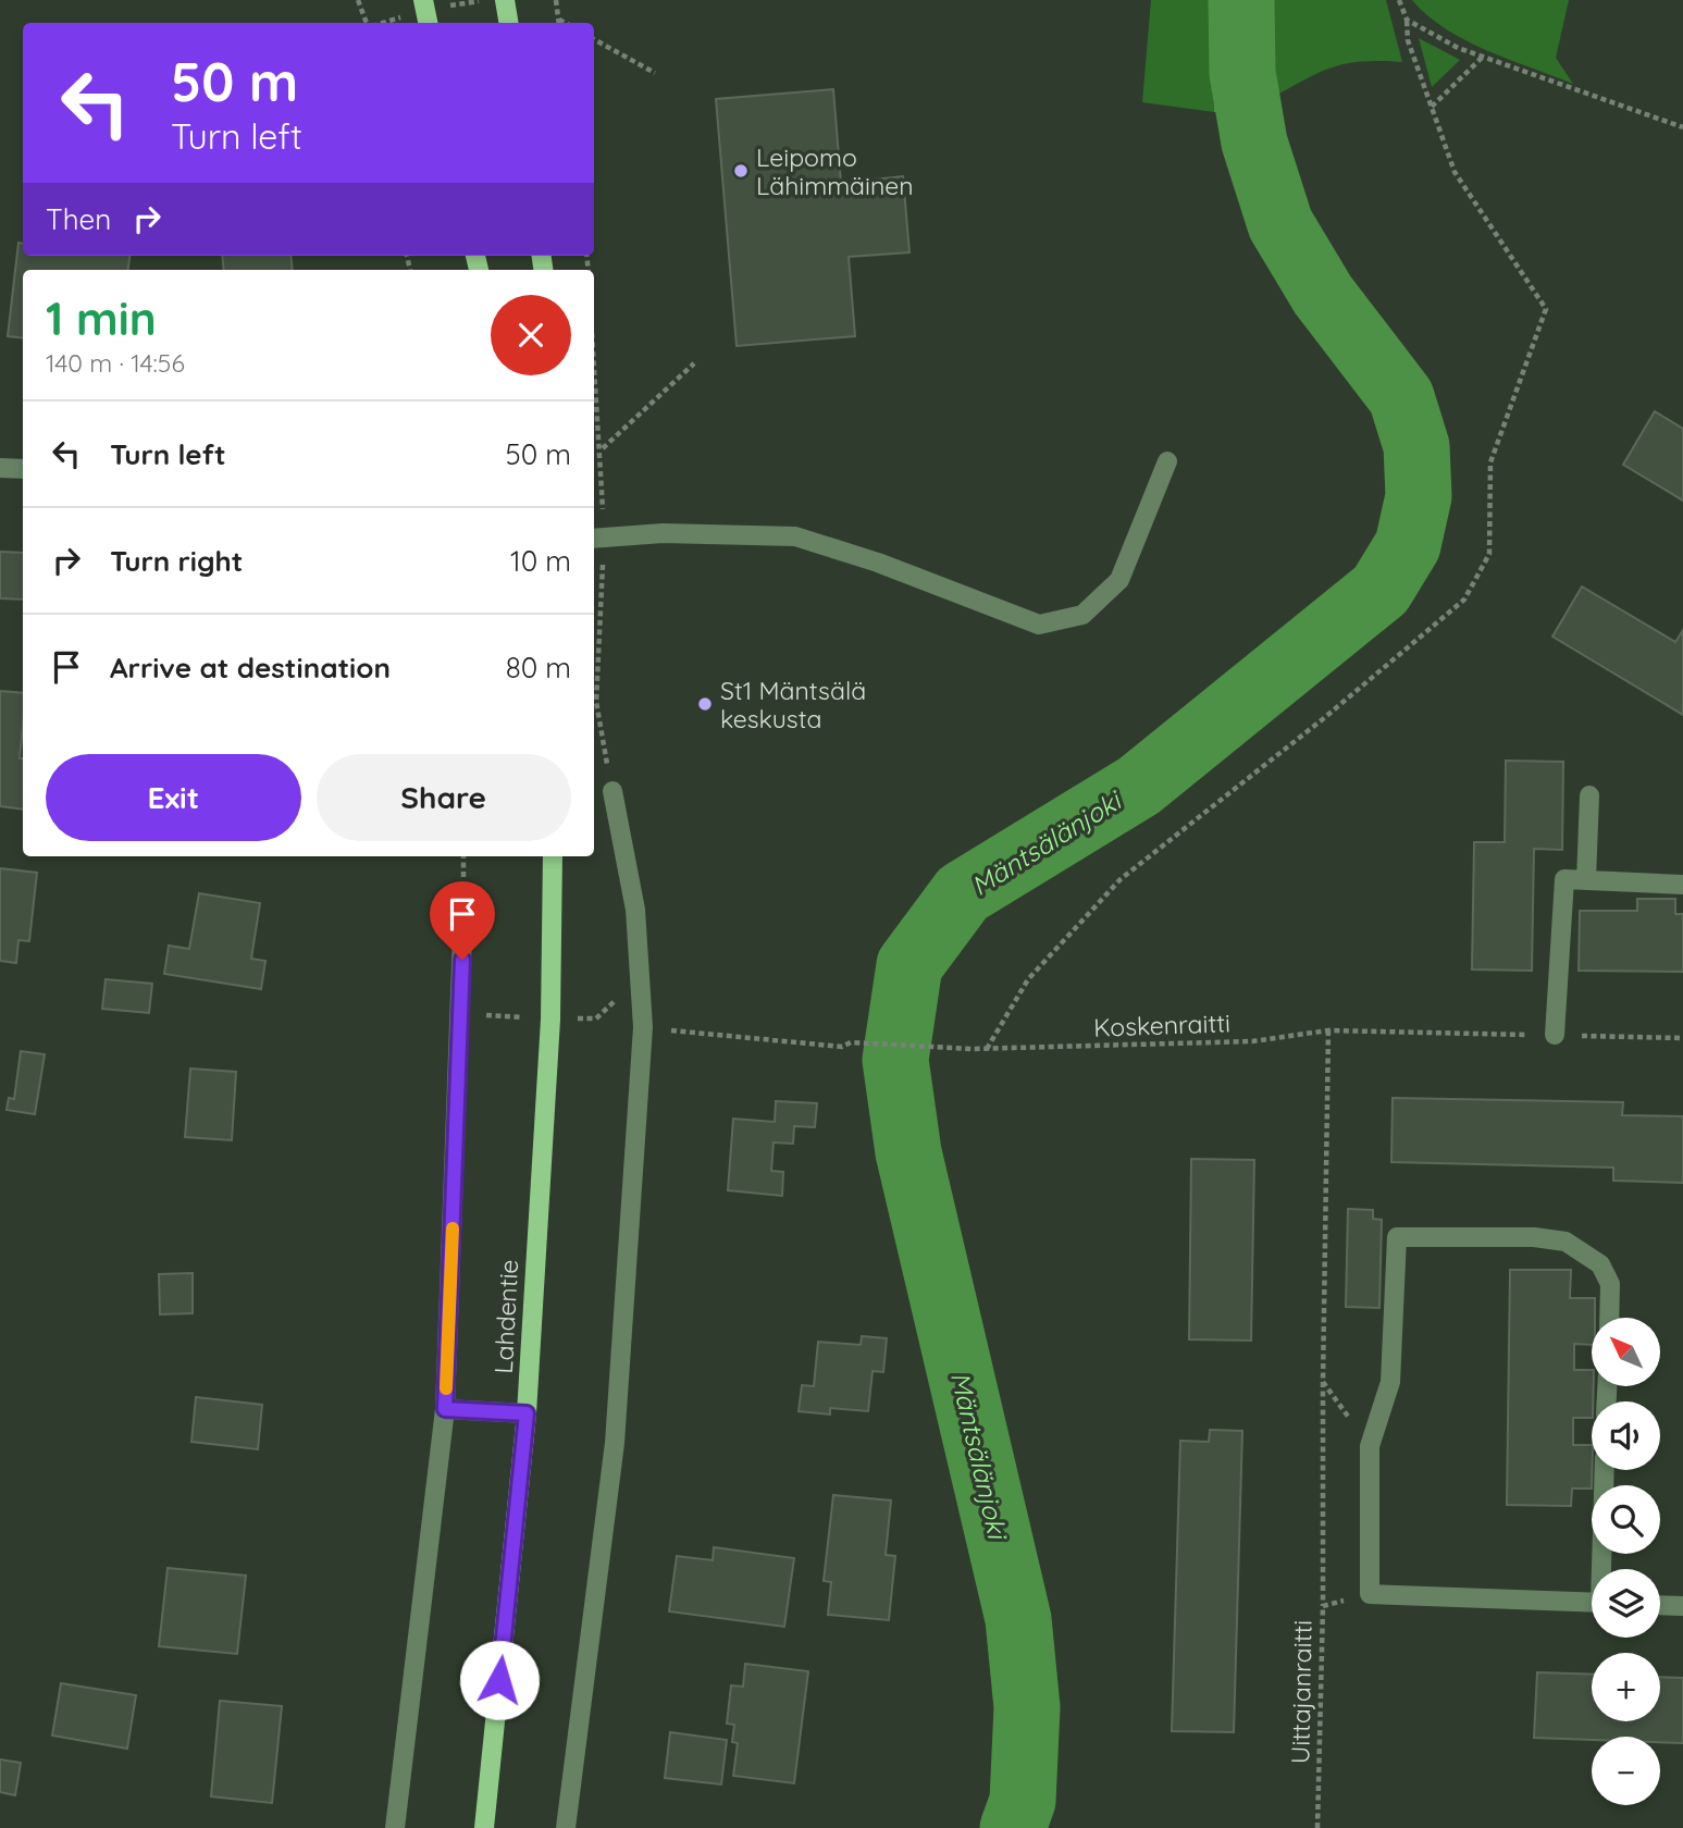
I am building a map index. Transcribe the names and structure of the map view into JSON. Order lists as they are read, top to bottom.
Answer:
{
  "streets": {
    "main road": ["Lahdentie"],
    "path": ["Koskenraitti", "Uittajanraitti"]
  },
  "water": ["Mäntsälänjoki"],
  "places": ["Leipomo Lähimmäinen", "St1 Mäntsälä keskusta"],
  "north": "top left",
  "page": {
    "turn": ["50 m", "Turn left"],
    "then": "Then",
    "heading": ["1 min", "140 m · 14:56"],
    "list": [
      {
        "name": "Turn left",
        "value": "50 m"
      },
      {
        "name": "Turn right",
        "value": "10 m"
      },
      {
        "name": "Arrive at destination",
        "value": "80 m"
      }
    ],
    "buttons": ["Exit", "Share"],
    "map_buttons": ["+", "−"]
  }
}
